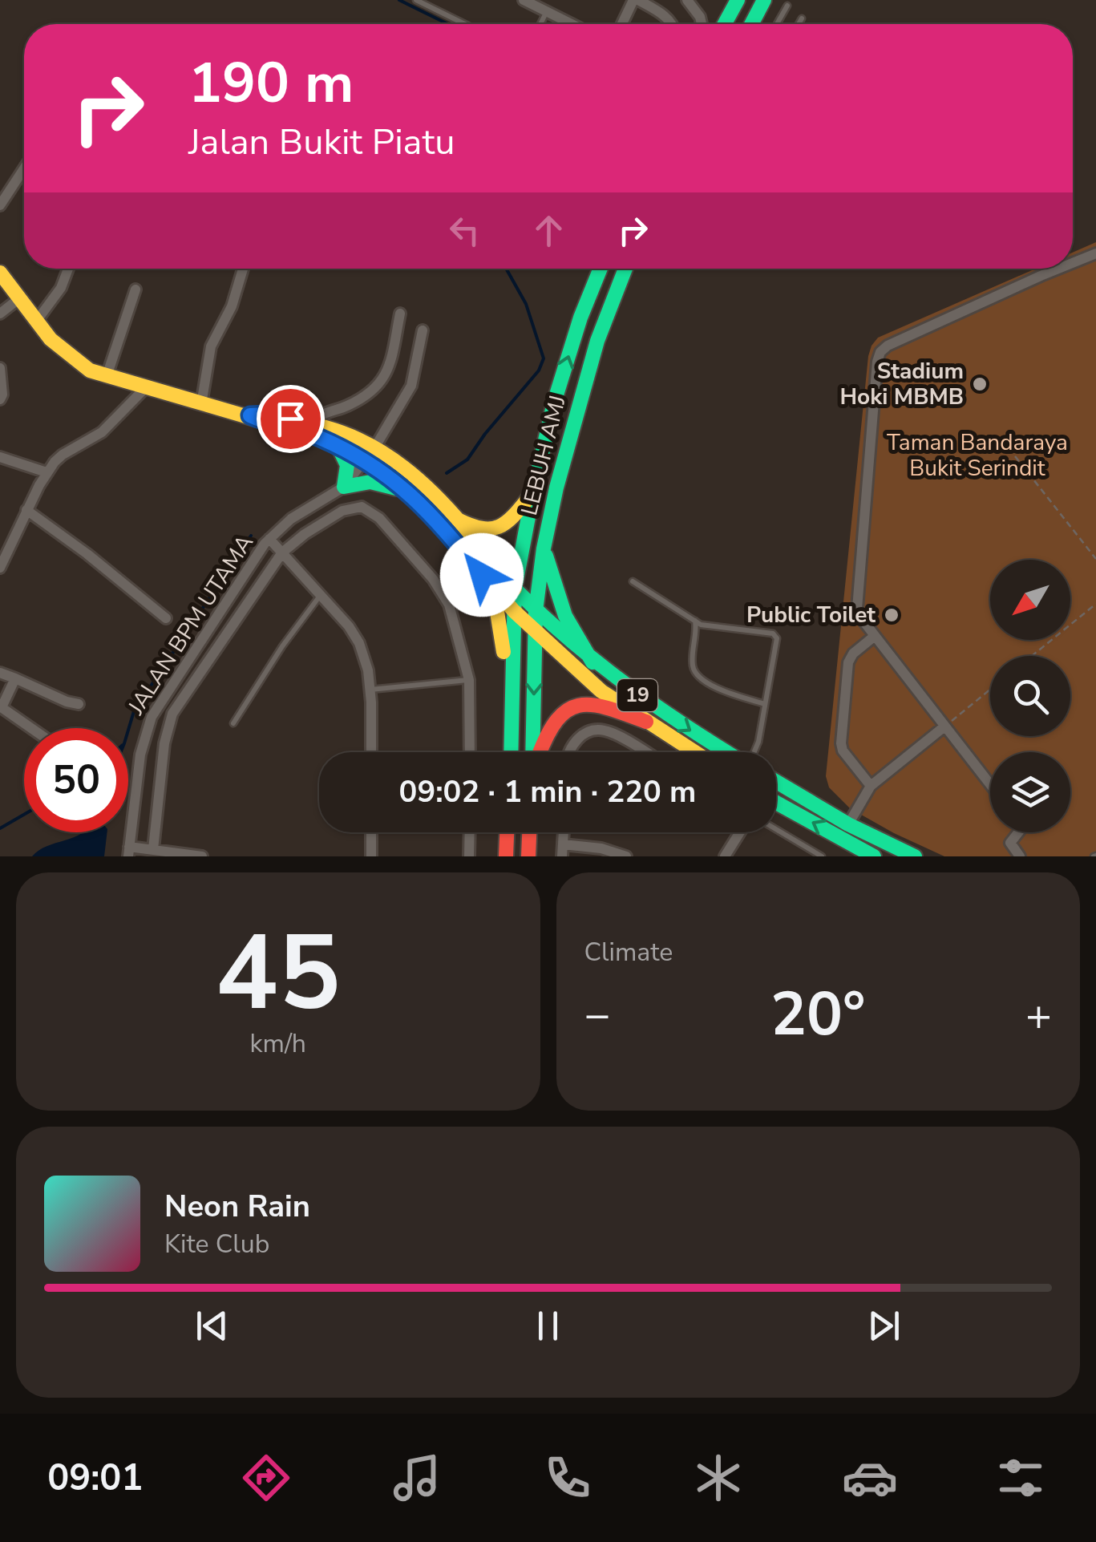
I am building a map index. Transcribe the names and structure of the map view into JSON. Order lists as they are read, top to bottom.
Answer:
{
  "streets": {
    "main road": ["LEBUH AMJ", "19"],
    "street": ["JALAN BPM UTAMA"]
  },
  "crossings": [
    ["LEBUH AMJ", "19"]
  ],
  "parks": ["Taman Bandaraya Bukit Serindit"],
  "places": ["Stadium Hoki MBMB", "Public Toilet"],
  "north": "bottom left",
  "page": {
    "turn": ["190 m", "Jalan Bukit Piatu"],
    "limit": "50",
    "trip": "09:02 · 1 min · 220 m",
    "tile": [
      ["45", "km/h"],
      "Climate"
    ],
    "heat": ["−", "20°", "+"],
    "song": ["Neon Rain", "Kite Club"],
    "tabs": "09:01"
  }
}
